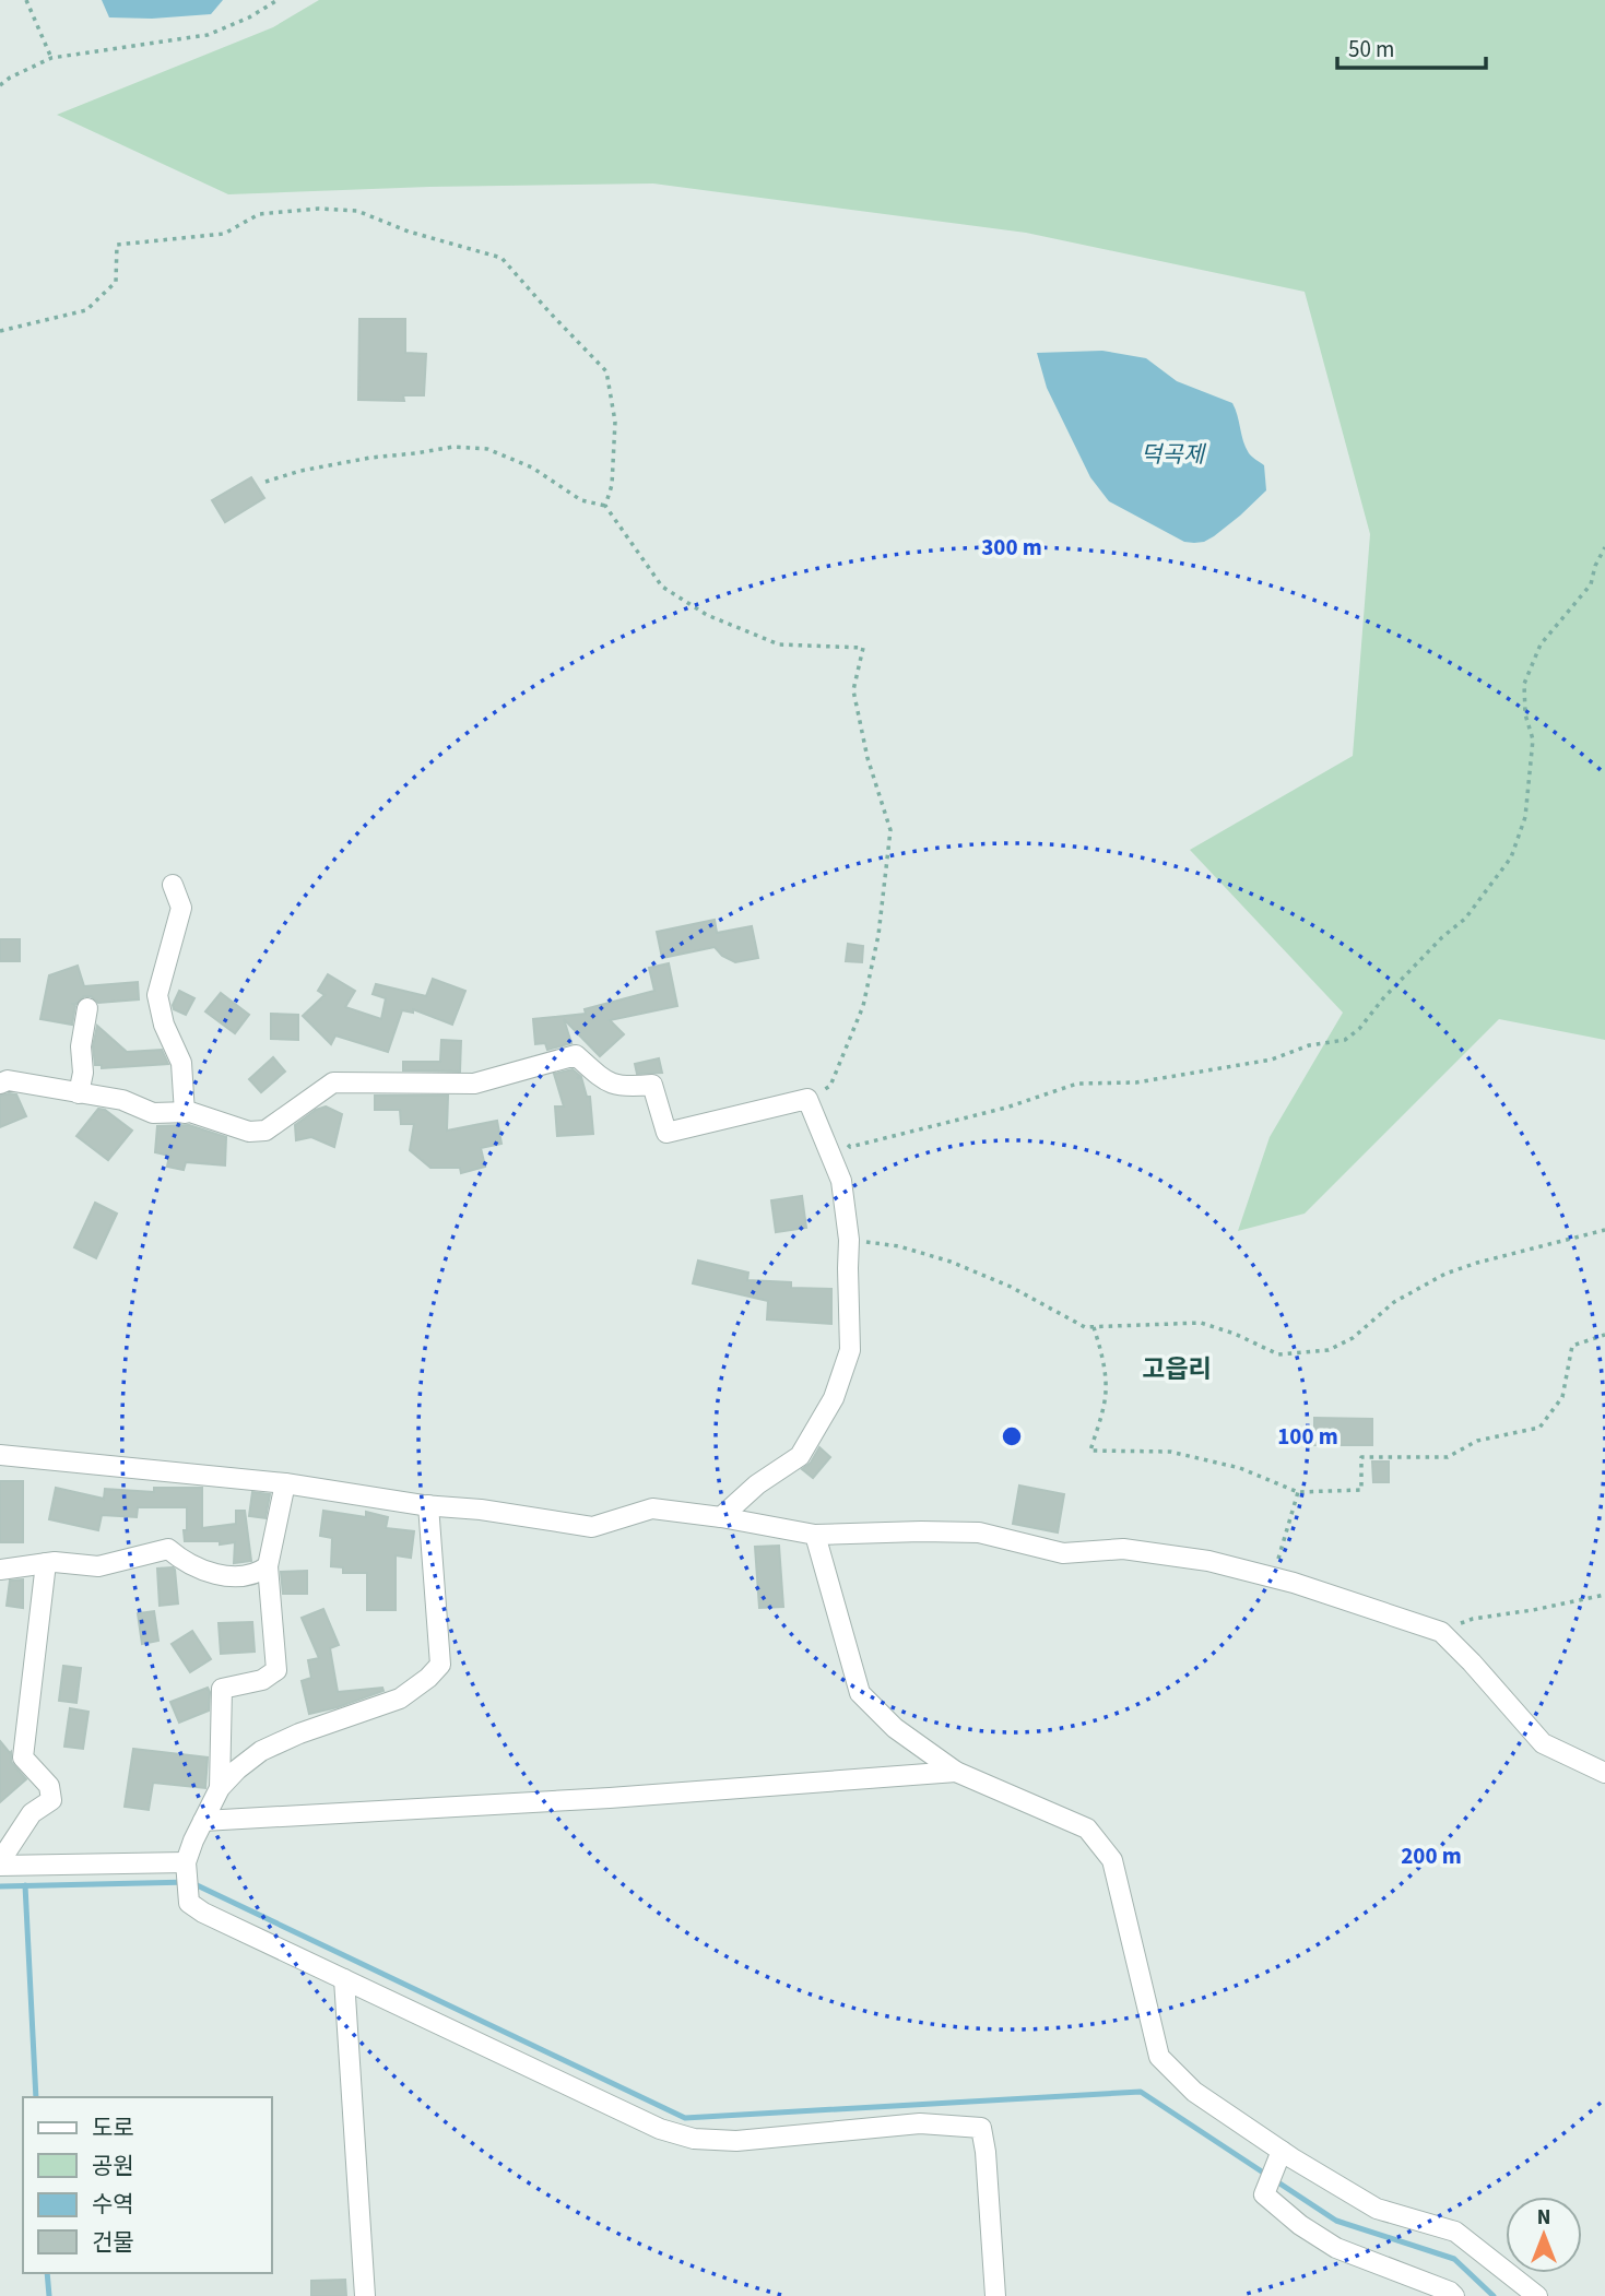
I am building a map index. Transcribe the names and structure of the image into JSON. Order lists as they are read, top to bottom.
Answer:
{
  "districts": ["고읍리"],
  "water": ["덕곡제"],
  "legend": [
    "도로",
    "공원",
    "수역",
    "건물"
  ],
  "scale_bar": "50 m",
  "north": "top",
  "rings": ["300 m", "100 m", "200 m"]
}
